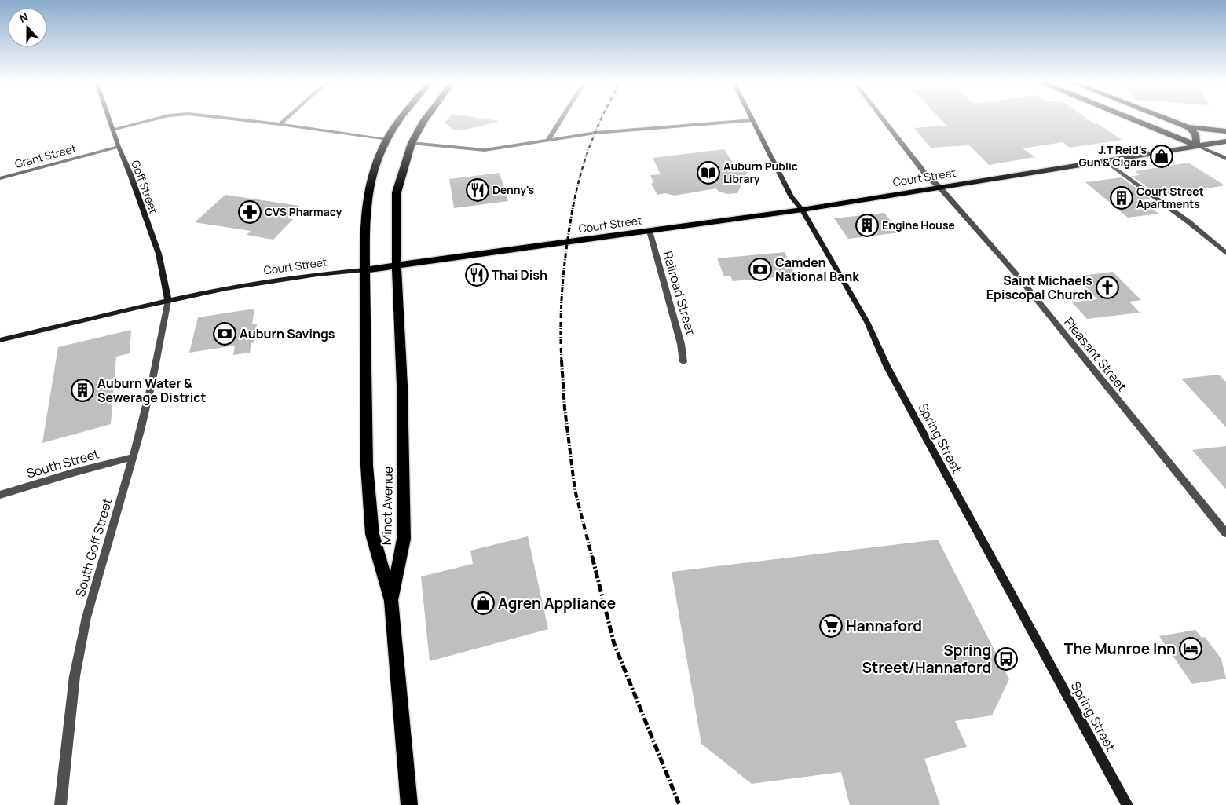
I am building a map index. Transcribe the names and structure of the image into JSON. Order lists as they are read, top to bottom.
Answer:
{
  "streets": {
    "highway": ["Court Street", "Minot Avenue"],
    "street": [
      "Grant Street",
      "Goff Street",
      "Railroad Street",
      "Pleasant Street",
      "Spring Street",
      "South Street",
      "South Goff Street"
    ]
  },
  "crossings": [
    ["Grant Street", "Goff Street"],
    ["Court Street", "Goff Street"],
    ["Court Street", "Railroad Street"],
    ["Court Street", "Pleasant Street"],
    ["Court Street", "Spring Street"],
    ["Court Street", "Minot Avenue"],
    ["Court Street", "South Goff Street"],
    ["Goff Street", "South Goff Street"],
    ["South Street", "South Goff Street"]
  ],
  "places": {
    "shop": ["J.T Reid's Gun & Cigars", "Agren Appliance"],
    "library": ["Auburn Public Library"],
    "restaurant": ["Denny's", "Thai Dish"],
    "building": ["Court Street Apartments", "Engine House", "Auburn Water & Sewerage District"],
    "pharmacy": ["CVS Pharmacy"],
    "bank": ["Camden National Bank", "Auburn Savings"],
    "church": ["Saint Michaels Episcopal Church"],
    "supermarket": ["Hannaford"],
    "hotel": ["The Munroe Inn"],
    "bus stop": ["Spring Street/Hannaford"]
  },
  "north": "top"
}
